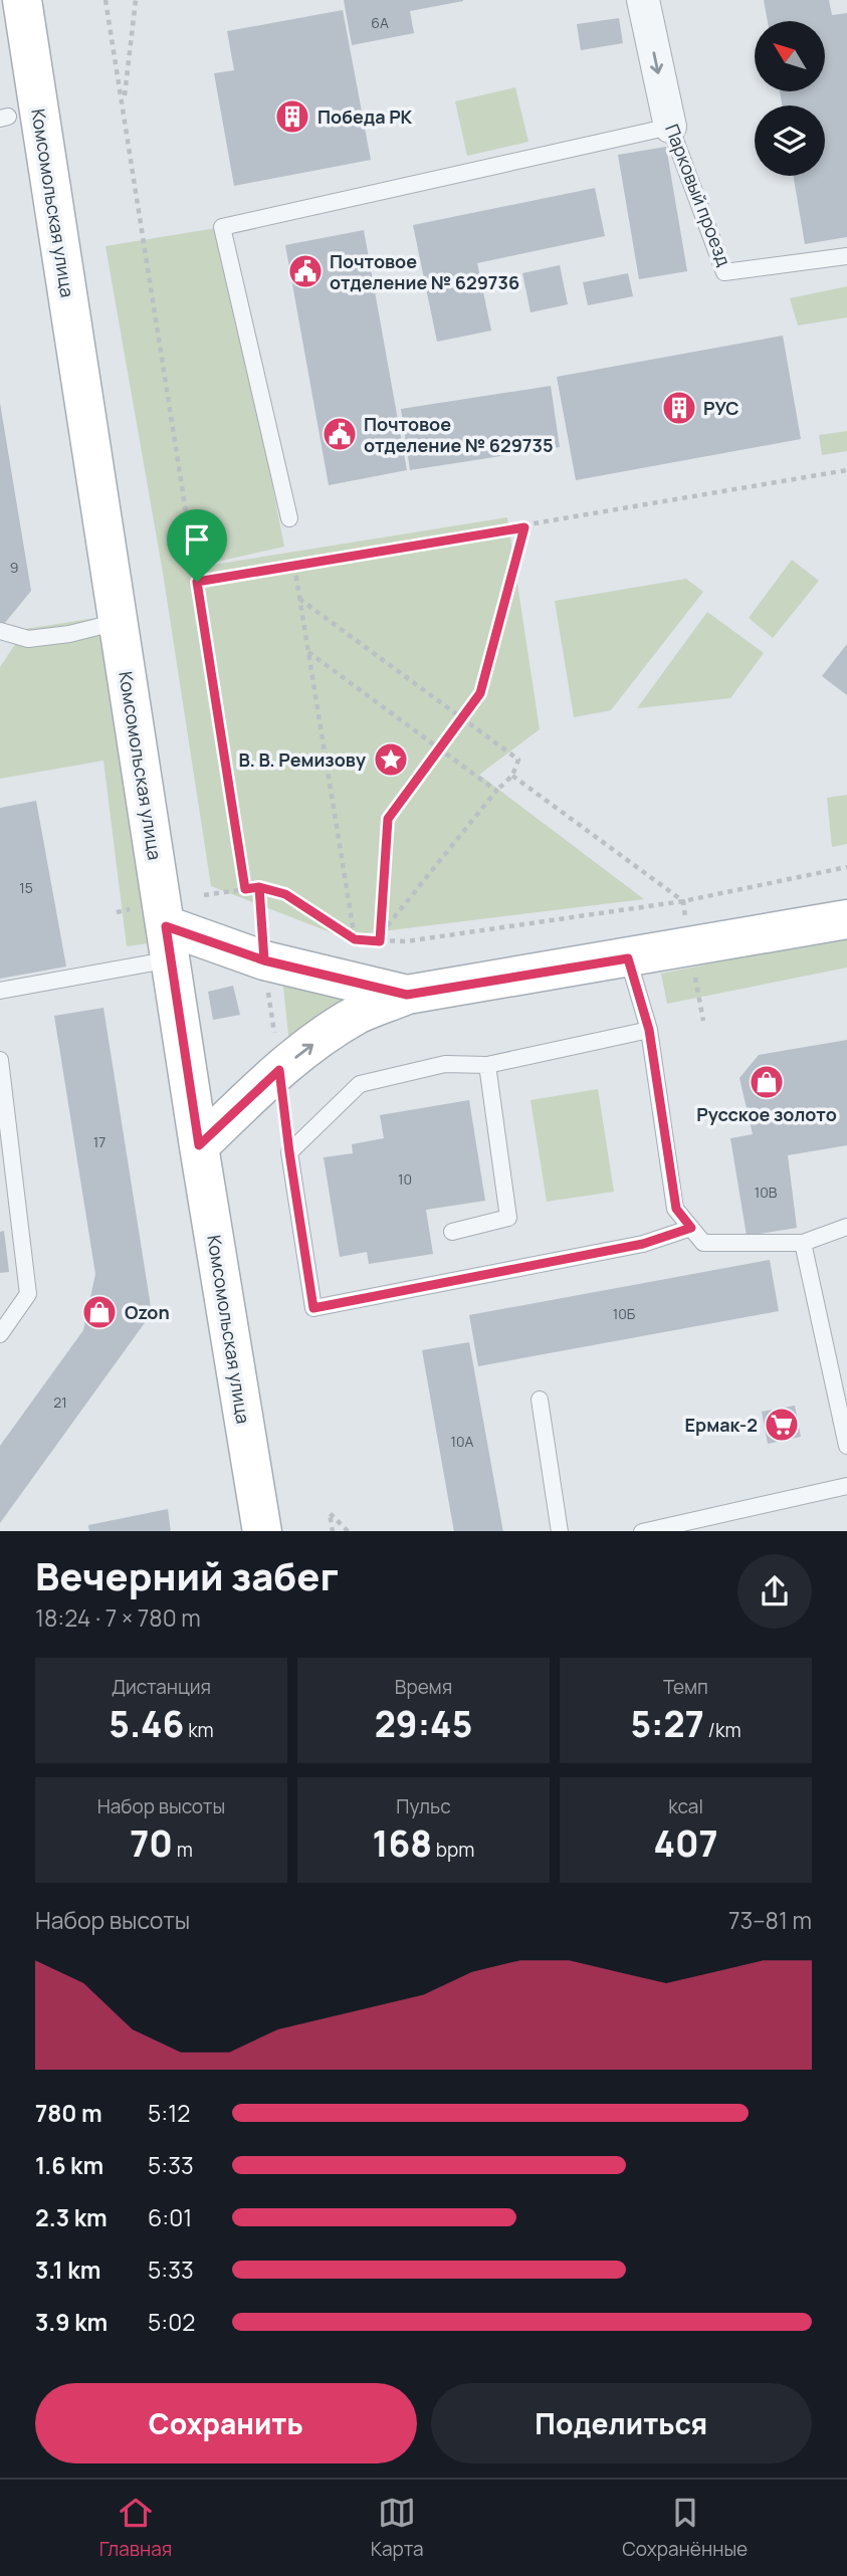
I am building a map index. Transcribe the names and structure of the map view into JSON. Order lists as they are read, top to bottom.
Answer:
{
  "streets": {
    "street": ["Парковый проезд", "Комсомольская улица"]
  },
  "places": {
    "building": ["Победа РК", "РУС"],
    "public building": ["Почтовое отделение № 629736", "Почтовое отделение № 629735"],
    "place": ["В. В. Ремизову"],
    "shop": ["Русское золото", "Ozon"],
    "supermarket": ["Ермак-2"]
  },
  "house_numbers": [
    "6А",
    "9",
    "15",
    "17",
    "10",
    "10В",
    "10Б",
    "21",
    "10А"
  ],
  "north": "top left",
  "page": {
    "heading": ["Вечерний забег", "18:24 · 7 × 780 m"],
    "stats": [
      ["Дистанция", "5.46 km"],
      ["Время", "29:45"],
      ["Темп", "5:27 /km"],
      ["Набор высоты", "70 m"],
      ["Пульс", "168 bpm"],
      ["kcal", "407"]
    ],
    "chart": ["Набор высоты", "73–81 m"],
    "list": [
      {
        "name": "780 m",
        "note": "5:12"
      },
      {
        "name": "1.6 km",
        "note": "5:33"
      },
      {
        "name": "2.3 km",
        "note": "6:01"
      },
      {
        "name": "3.1 km",
        "note": "5:33"
      },
      {
        "name": "3.9 km",
        "note": "5:02"
      }
    ],
    "buttons": ["Сохранить", "Поделиться"],
    "tabs": ["Главная", "Карта", "Сохранённые"]
  }
}
